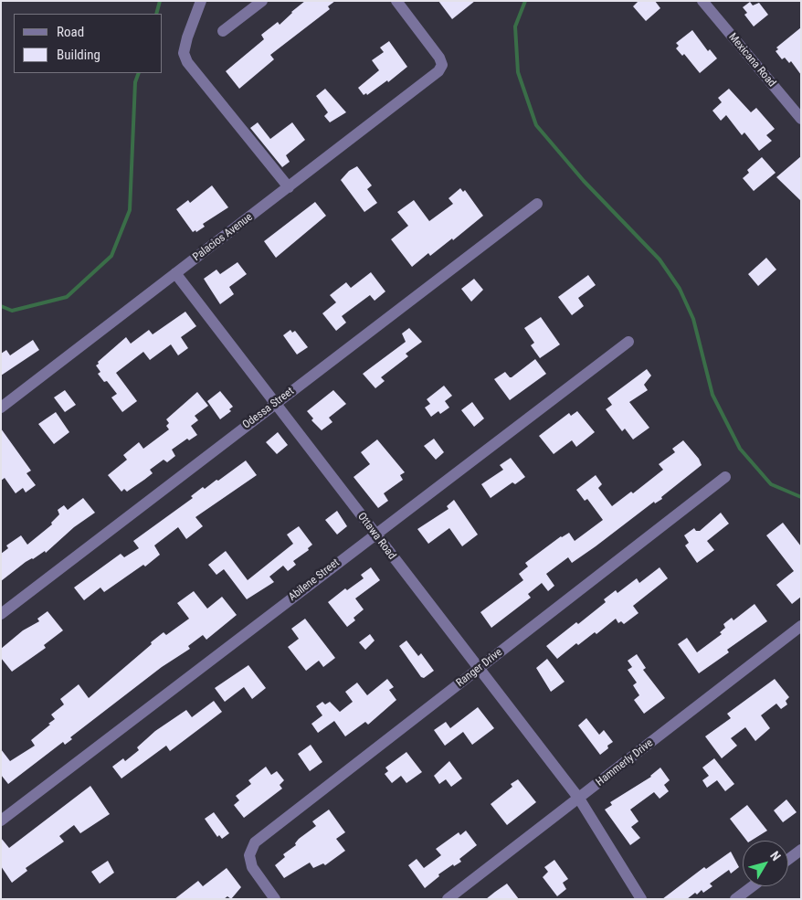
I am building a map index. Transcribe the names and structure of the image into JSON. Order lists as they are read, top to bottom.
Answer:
{
  "streets": {
    "street": [
      "Mexicana Road",
      "Palacios Avenue",
      "Odessa Street",
      "Ottawa Road",
      "Abilene Street",
      "Ranger Drive",
      "Hammerly Drive"
    ]
  },
  "crossings": [
    ["Palacios Avenue", "Ottawa Road"],
    ["Odessa Street", "Ottawa Road"],
    ["Ottawa Road", "Abilene Street"],
    ["Ottawa Road", "Ranger Drive"],
    ["Ottawa Road", "Hammerly Drive"]
  ],
  "legend": ["Road", "Building"],
  "north": "top right"
}
